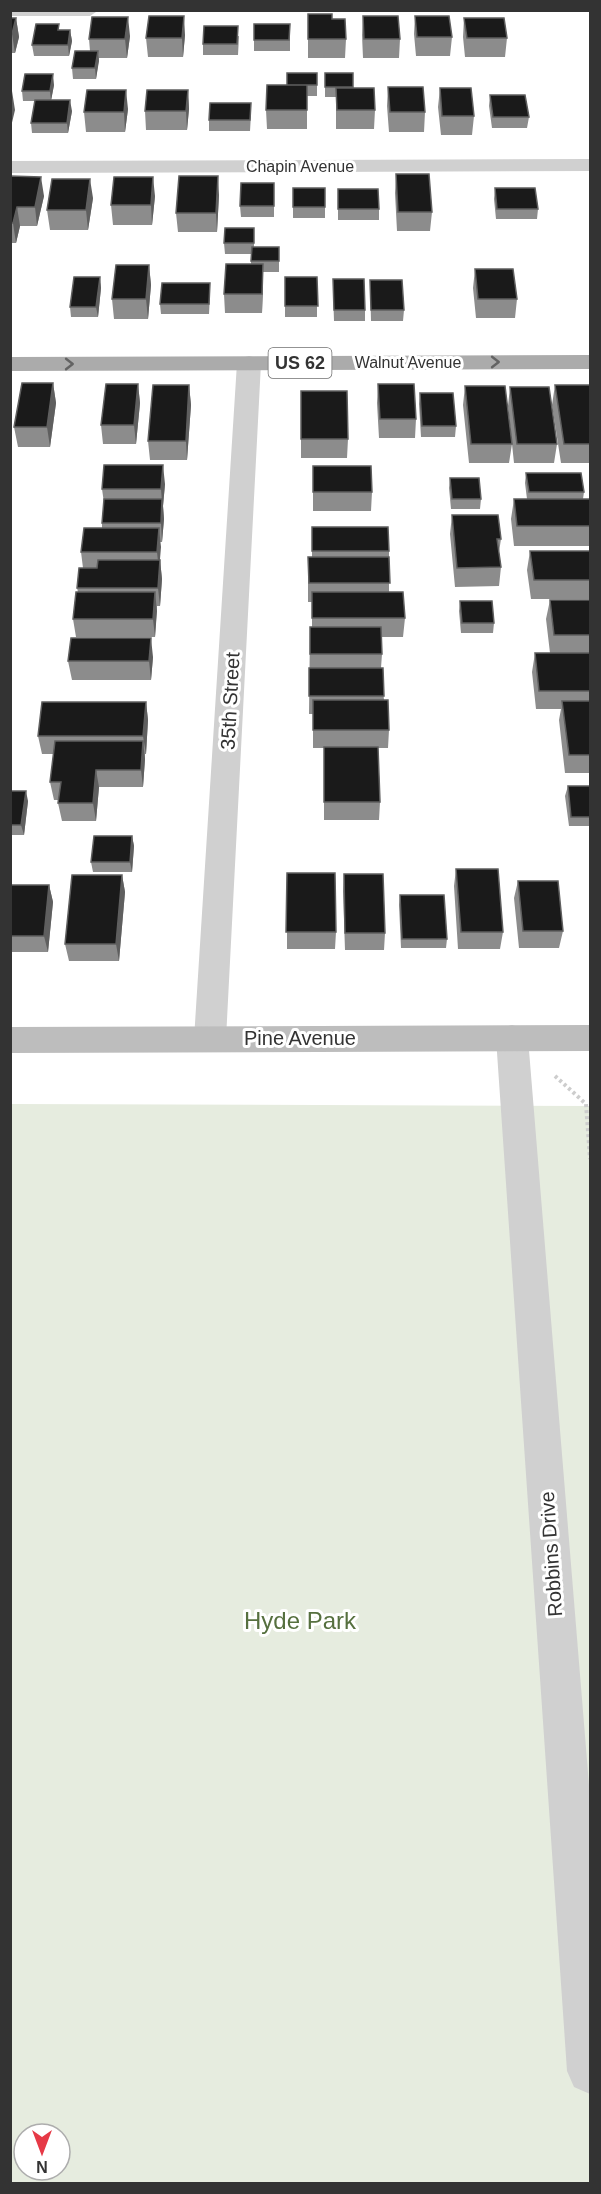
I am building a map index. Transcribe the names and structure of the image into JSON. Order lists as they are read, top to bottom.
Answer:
{
  "streets": {
    "main road": ["Walnut Avenue", "US 62", "Pine Avenue"],
    "street": ["Chapin Avenue", "35th Street", "Robbins Drive"]
  },
  "crossings": [
    ["Walnut Avenue", "35th Street"],
    ["35th Street", "Pine Avenue"],
    ["Pine Avenue", "Robbins Drive"]
  ],
  "one_way": ["Walnut Avenue"],
  "parks": ["Hyde Park"],
  "north": "bottom"
}
